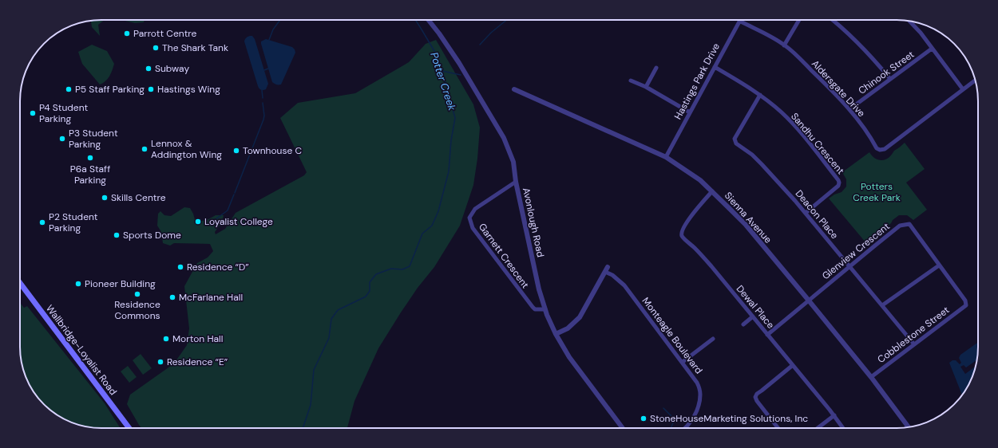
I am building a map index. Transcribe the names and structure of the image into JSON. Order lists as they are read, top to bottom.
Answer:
{
  "streets": {
    "main road": ["Wallbridge-Loyalist Road"],
    "street": [
      "Chinook Street",
      "Hastings Park Drive",
      "Aldersgate Drive",
      "Sandhu Crescent",
      "Deacon Place",
      "Sienna Avenue",
      "Avonlough Road",
      "Glenview Crescent",
      "Garnett Crescent",
      "Dewal Place",
      "Cobblestone Street",
      "Monteagle Boulevard"
    ]
  },
  "crossings": [
    ["Chinook Street", "Aldersgate Drive"],
    ["Hastings Park Drive", "Aldersgate Drive"],
    ["Hastings Park Drive", "Sandhu Crescent"],
    ["Hastings Park Drive", "Sienna Avenue"],
    ["Sandhu Crescent", "Deacon Place"],
    ["Deacon Place", "Glenview Crescent"],
    ["Deacon Place", "Cobblestone Street"],
    ["Sienna Avenue", "Glenview Crescent"],
    ["Sienna Avenue", "Dewal Place"],
    ["Sienna Avenue", "Cobblestone Street"],
    ["Avonlough Road", "Garnett Crescent"],
    ["Glenview Crescent", "Dewal Place"],
    ["Glenview Crescent", "Cobblestone Street"]
  ],
  "water": ["Potter Creek"],
  "parks": ["Potters Creek Park"],
  "places": [
    "Parrott Centre",
    "The Shark Tank",
    "Subway",
    "P5 Staff Parking",
    "Hastings Wing",
    "P4 Student Parking",
    "P3 Student Parking",
    "Lennox & Addington Wing",
    "Townhouse C",
    "P6a Staff Parking",
    "Skills Centre",
    "Loyalist College",
    "P2 Student Parking",
    "Sports Dome",
    "Residence “D”",
    "Pioneer Building",
    "Residence Commons",
    "McFarlane Hall",
    "Morton Hall",
    "Residence “E”",
    "StoneHouseMarketing Solutions, Inc"
  ]
}
